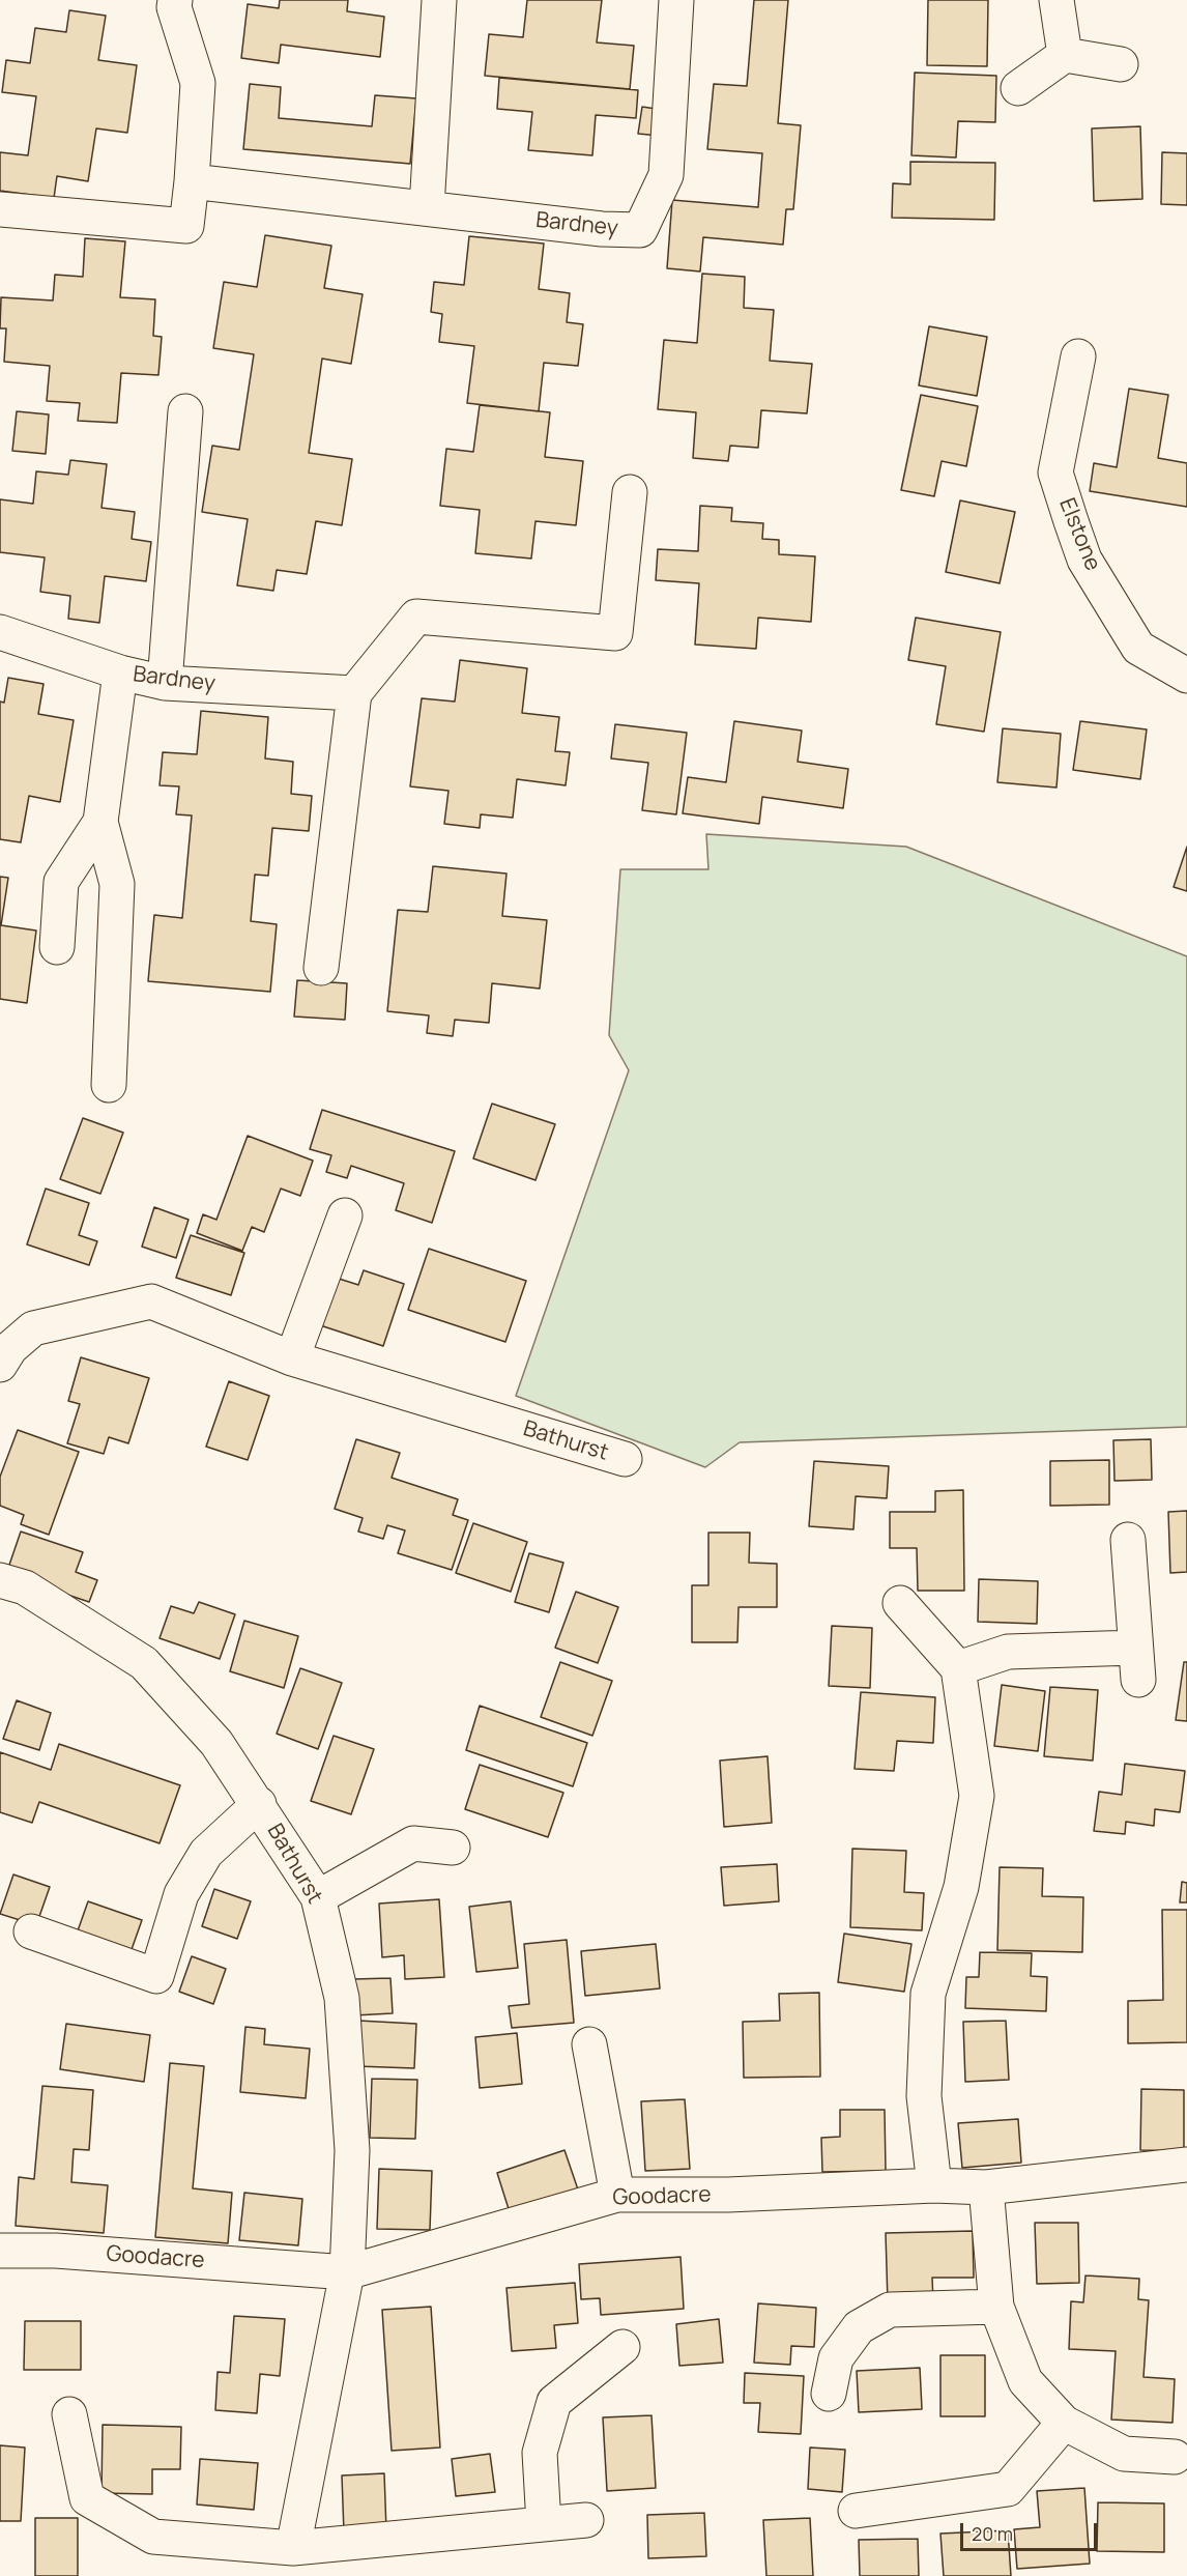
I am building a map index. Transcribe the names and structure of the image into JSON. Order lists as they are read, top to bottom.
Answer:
{
  "streets": {
    "street": [
      "Bardney",
      "Elstone",
      "Bathurst",
      "Goodacre"
    ]
  },
  "crossings": [
    ["Bathurst", "Goodacre"]
  ],
  "scale_bar": "20 m"
}
